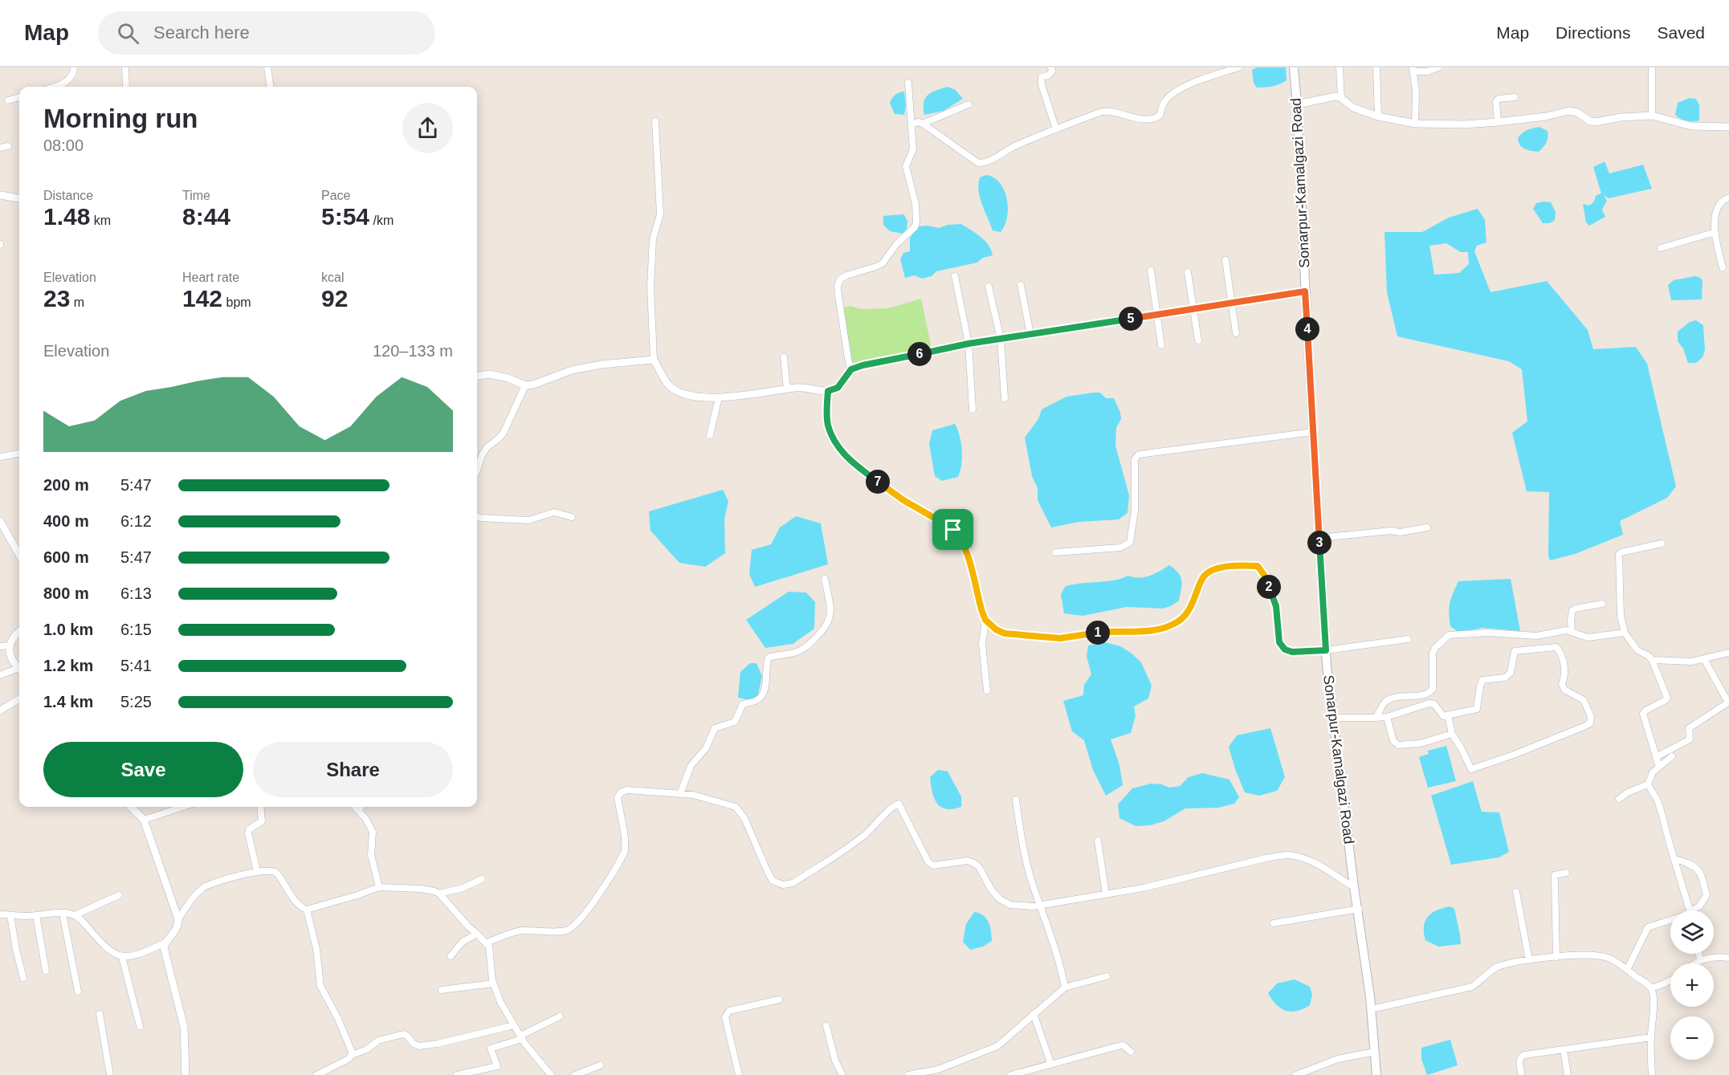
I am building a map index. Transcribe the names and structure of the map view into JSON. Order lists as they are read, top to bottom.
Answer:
{
  "streets": {
    "main road": ["Sonarpur-Kamalgazi Road"]
  },
  "page": {
    "header": "Map",
    "search": "Search here",
    "nav": ["Map", "Directions", "Saved"],
    "heading": ["Morning run", "08:00"],
    "stats": [
      ["Distance", "1.48 km"],
      ["Time", "8:44"],
      ["Pace", "5:54 /km"],
      ["Elevation", "23 m"],
      ["Heart rate", "142 bpm"],
      ["kcal", "92"]
    ],
    "pins": [
      "5",
      "4",
      "6",
      "7",
      "3",
      "2",
      "1"
    ],
    "chart": ["Elevation", "120–133 m"],
    "list": [
      {
        "name": "200 m",
        "note": "5:47"
      },
      {
        "name": "400 m",
        "note": "6:12"
      },
      {
        "name": "600 m",
        "note": "5:47"
      },
      {
        "name": "800 m",
        "note": "6:13"
      },
      {
        "name": "1.0 km",
        "note": "6:15"
      },
      {
        "name": "1.2 km",
        "note": "5:41"
      },
      {
        "name": "1.4 km",
        "note": "5:25"
      }
    ],
    "buttons": ["Save", "Share"],
    "map_buttons": ["+", "−"]
  }
}
